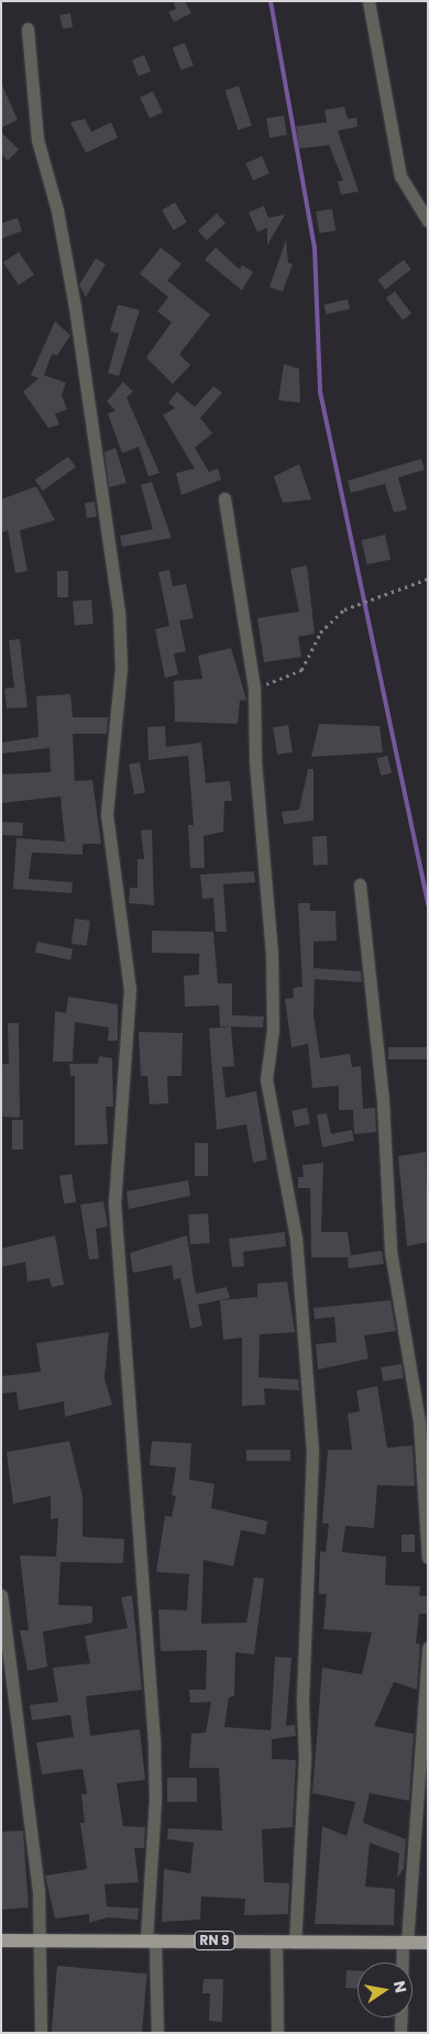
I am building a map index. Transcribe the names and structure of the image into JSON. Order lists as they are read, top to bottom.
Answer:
{
  "streets": {
    "main road": ["RN 9"]
  },
  "north": "right"
}
